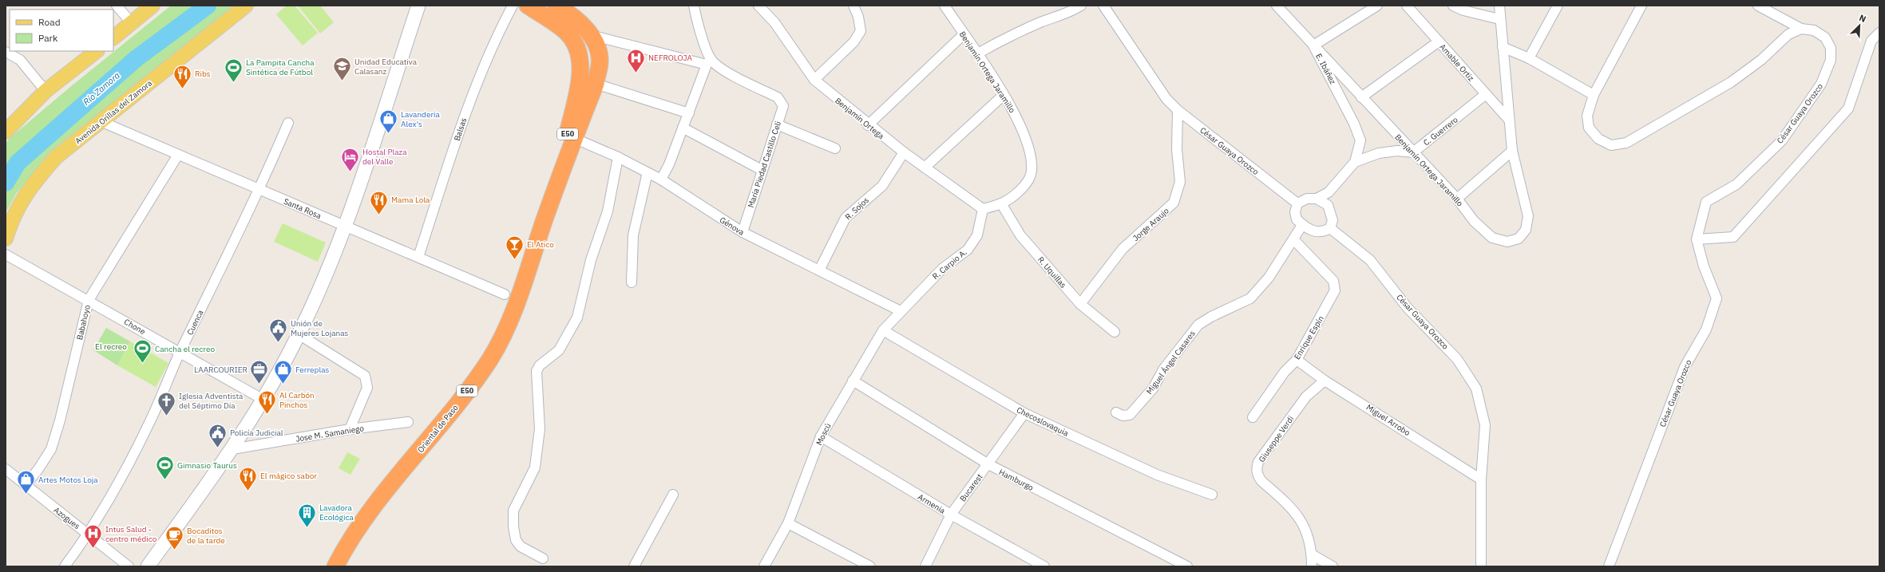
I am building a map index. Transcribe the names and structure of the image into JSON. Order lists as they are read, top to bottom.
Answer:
{
  "streets": {
    "highway": ["E50", "Oriental de Paso"],
    "main road": ["Avenida Orillas del Zamora"],
    "street": [
      "Amable Ortiz",
      "E. Ibáñez",
      "Benjamín Ortega Jaramillo",
      "César Guaya Orozco",
      "Benjamín Ortega",
      "Balsas",
      "C. Guerrero",
      "María Piedad Castillo Celi",
      "Santa Rosa",
      "R. Sojos",
      "Jorge Araujo",
      "Génova",
      "R. Carpio A.",
      "R. Uquillas",
      "Babahoyo",
      "Cuenca",
      "Chone",
      "Enrique Espín",
      "Miguel Ángel Casares",
      "Miguel Arrobo",
      "Checoslovaquia",
      "Jose M. Samaniego",
      "Moscú",
      "Giuseppe Verdi",
      "Hamburgo",
      "Bucarest",
      "Armenia",
      "Azogues"
    ]
  },
  "crossings": [
    ["Amable Ortiz", "Benjamín Ortega Jaramillo"],
    ["Amable Ortiz", "C. Guerrero"],
    ["E. Ibáñez", "Benjamín Ortega Jaramillo"],
    ["Benjamín Ortega Jaramillo", "Benjamín Ortega"],
    ["Benjamín Ortega Jaramillo", "C. Guerrero"],
    ["Benjamín Ortega Jaramillo", "R. Carpio A."],
    ["Benjamín Ortega Jaramillo", "R. Uquillas"],
    ["Avenida Orillas del Zamora", "Santa Rosa"],
    ["César Guaya Orozco", "Jorge Araujo"],
    ["César Guaya Orozco", "Miguel Ángel Casares"],
    ["César Guaya Orozco", "Miguel Arrobo"],
    ["Benjamín Ortega", "R. Sojos"],
    ["Benjamín Ortega", "R. Carpio A."],
    ["Balsas", "Santa Rosa"],
    ["E50", "Génova"],
    ["E50", "Oriental de Paso"],
    ["María Piedad Castillo Celi", "Génova"],
    ["Santa Rosa", "Babahoyo"],
    ["Santa Rosa", "Cuenca"],
    ["R. Sojos", "Génova"],
    ["Jorge Araujo", "R. Uquillas"],
    ["Génova", "R. Carpio A."],
    ["Génova", "Oriental de Paso"],
    ["Génova", "Moscú"],
    ["R. Carpio A.", "Moscú"],
    ["Babahoyo", "Chone"],
    ["Babahoyo", "Azogues"],
    ["Cuenca", "Chone"],
    ["Cuenca", "Azogues"],
    ["Enrique Espín", "Miguel Ángel Casares"],
    ["Enrique Espín", "Miguel Arrobo"],
    ["Miguel Arrobo", "Giuseppe Verdi"],
    ["Checoslovaquia", "Moscú"],
    ["Checoslovaquia", "Bucarest"],
    ["Moscú", "Hamburgo"],
    ["Moscú", "Armenia"],
    ["Hamburgo", "Bucarest"],
    ["Bucarest", "Armenia"]
  ],
  "water": ["Río Zamora"],
  "parks": ["El recreo"],
  "places": {
    "hospital": ["NEFROLOJA", "Intus Salud - centro médico"],
    "school or university": ["Unidad Educativa Calasanz"],
    "sports": ["La Pampita Cancha Sintética de Fútbol", "Cancha el recreo", "Gimnasio Taurus"],
    "restaurant": [
      "Ribs",
      "Mama Lola",
      "Al Carbón Pinchos",
      "El mágico sabor"
    ],
    "shop": ["Lavandería Alex's", "Ferreplas", "Artes Motos Loja"],
    "hotel": ["Hostal Plaza del Valle"],
    "bar": ["El Atico"],
    "public building": ["Unión de Mujeres Lojanas", "Policía Judicial"],
    "office": ["LAARCOURIER"],
    "church": ["Iglesia Adventista del Séptimo Día"],
    "building": ["Lavadora Ecológica"],
    "cafe": ["Bocaditos de la tarde"]
  },
  "legend": ["Road", "Park"],
  "north": "top right"
}
